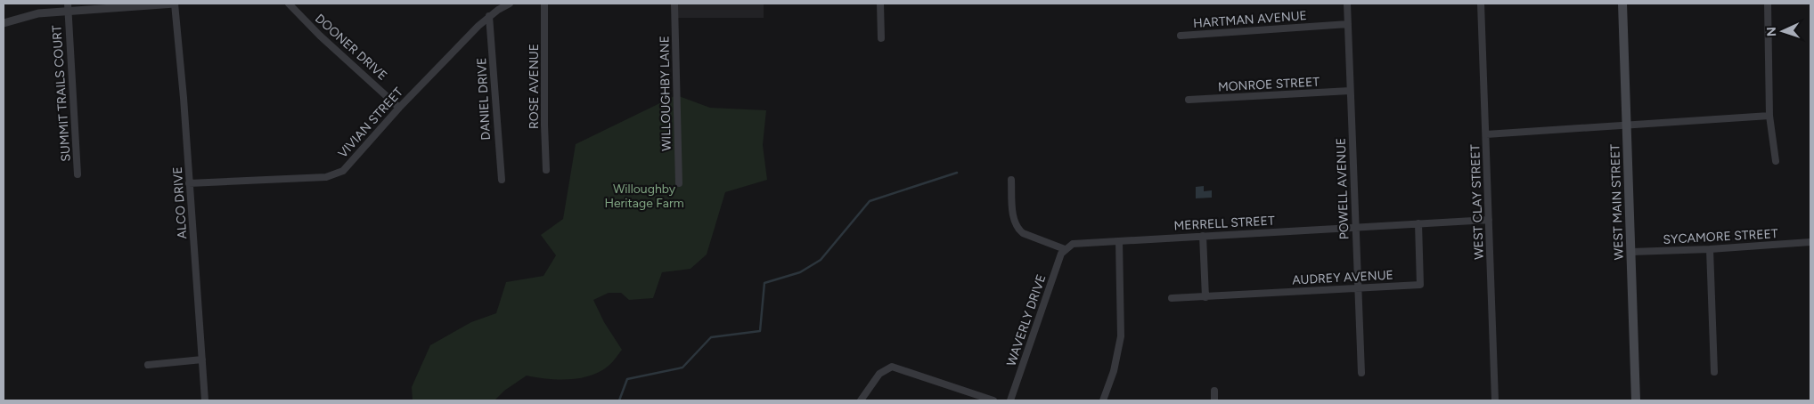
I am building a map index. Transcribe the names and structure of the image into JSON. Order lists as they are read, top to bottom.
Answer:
{
  "streets": {
    "main road": ["WEST MAIN STREET"],
    "street": [
      "HARTMAN AVENUE",
      "DOONER DRIVE",
      "MONROE STREET",
      "ROSE AVENUE",
      "SUMMIT TRAILS COURT",
      "WILLOUGHBY LANE",
      "DANIEL DRIVE",
      "VIVIAN STREET",
      "POWELL AVENUE",
      "WEST CLAY STREET",
      "ALCO DRIVE",
      "MERRELL STREET",
      "SYCAMORE STREET",
      "AUDREY AVENUE",
      "WAVERLY DRIVE"
    ]
  },
  "crossings": [
    ["HARTMAN AVENUE", "POWELL AVENUE"],
    ["DOONER DRIVE", "VIVIAN STREET"],
    ["MONROE STREET", "POWELL AVENUE"],
    ["DANIEL DRIVE", "VIVIAN STREET"],
    ["VIVIAN STREET", "ALCO DRIVE"],
    ["POWELL AVENUE", "MERRELL STREET"],
    ["POWELL AVENUE", "AUDREY AVENUE"],
    ["WEST CLAY STREET", "MERRELL STREET"],
    ["WEST MAIN STREET", "SYCAMORE STREET"],
    ["MERRELL STREET", "AUDREY AVENUE"],
    ["MERRELL STREET", "WAVERLY DRIVE"]
  ],
  "parks": ["Willoughby Heritage Farm"],
  "north": "left"
}
